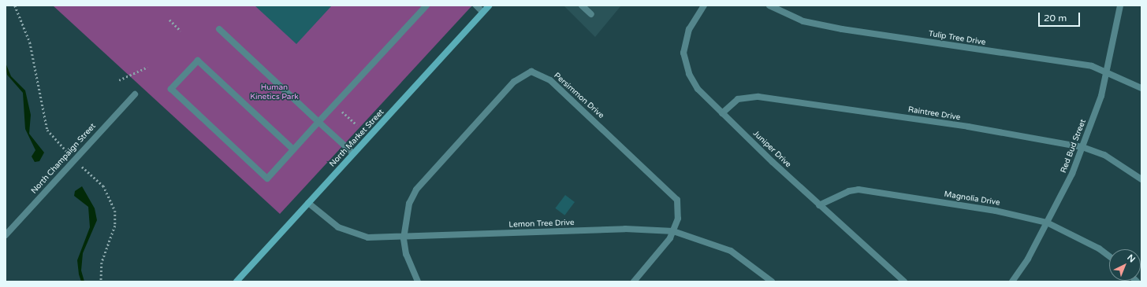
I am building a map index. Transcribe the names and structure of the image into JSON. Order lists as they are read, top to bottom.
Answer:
{
  "streets": {
    "main road": ["North Market Street"],
    "street": [
      "Tulip Tree Drive",
      "Persimmon Drive",
      "Raintree Drive",
      "Red Bud Street",
      "Juniper Drive",
      "North Champaign Street",
      "Magnolia Drive",
      "Lemon Tree Drive"
    ]
  },
  "crossings": [
    ["Tulip Tree Drive", "Red Bud Street"],
    ["Persimmon Drive", "Lemon Tree Drive"],
    ["Raintree Drive", "Red Bud Street"],
    ["Raintree Drive", "Juniper Drive"],
    ["North Market Street", "Lemon Tree Drive"],
    ["Red Bud Street", "Magnolia Drive"],
    ["Juniper Drive", "Magnolia Drive"]
  ],
  "parks": ["Human Kinetics Park"],
  "scale_bar": "20 m",
  "north": "top right"
}
